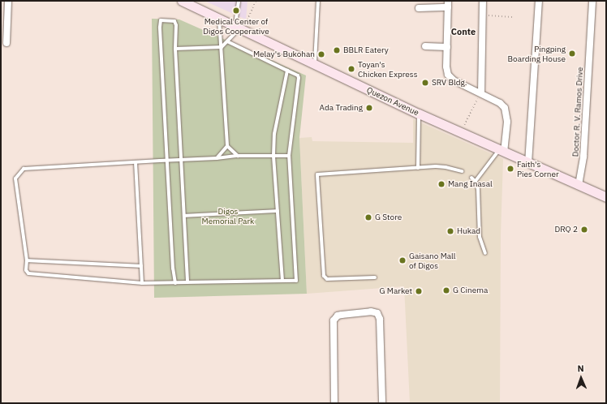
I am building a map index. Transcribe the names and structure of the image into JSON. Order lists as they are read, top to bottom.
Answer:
{
  "streets": {
    "main road": ["Quezon Avenue"],
    "street": ["Doctor R. V. Ramos Drive"]
  },
  "crossings": [
    ["Quezon Avenue", "Doctor R. V. Ramos Drive"]
  ],
  "districts": ["Conte"],
  "parks": ["Digos Memorial Park"],
  "places": [
    "Medical Center of Digos Cooperative",
    "BBLR Eatery",
    "Pingping Boarding House",
    "Melay's Bukohan",
    "Toyan's Chicken Express",
    "SRV Bldg.",
    "Ada Trading",
    "Faith's Pies Corner",
    "Mang Inasal",
    "G Store",
    "DRQ 2",
    "Hukad",
    "Gaisano Mall of Digos",
    "G Cinema",
    "G Market"
  ],
  "north": "top"
}
